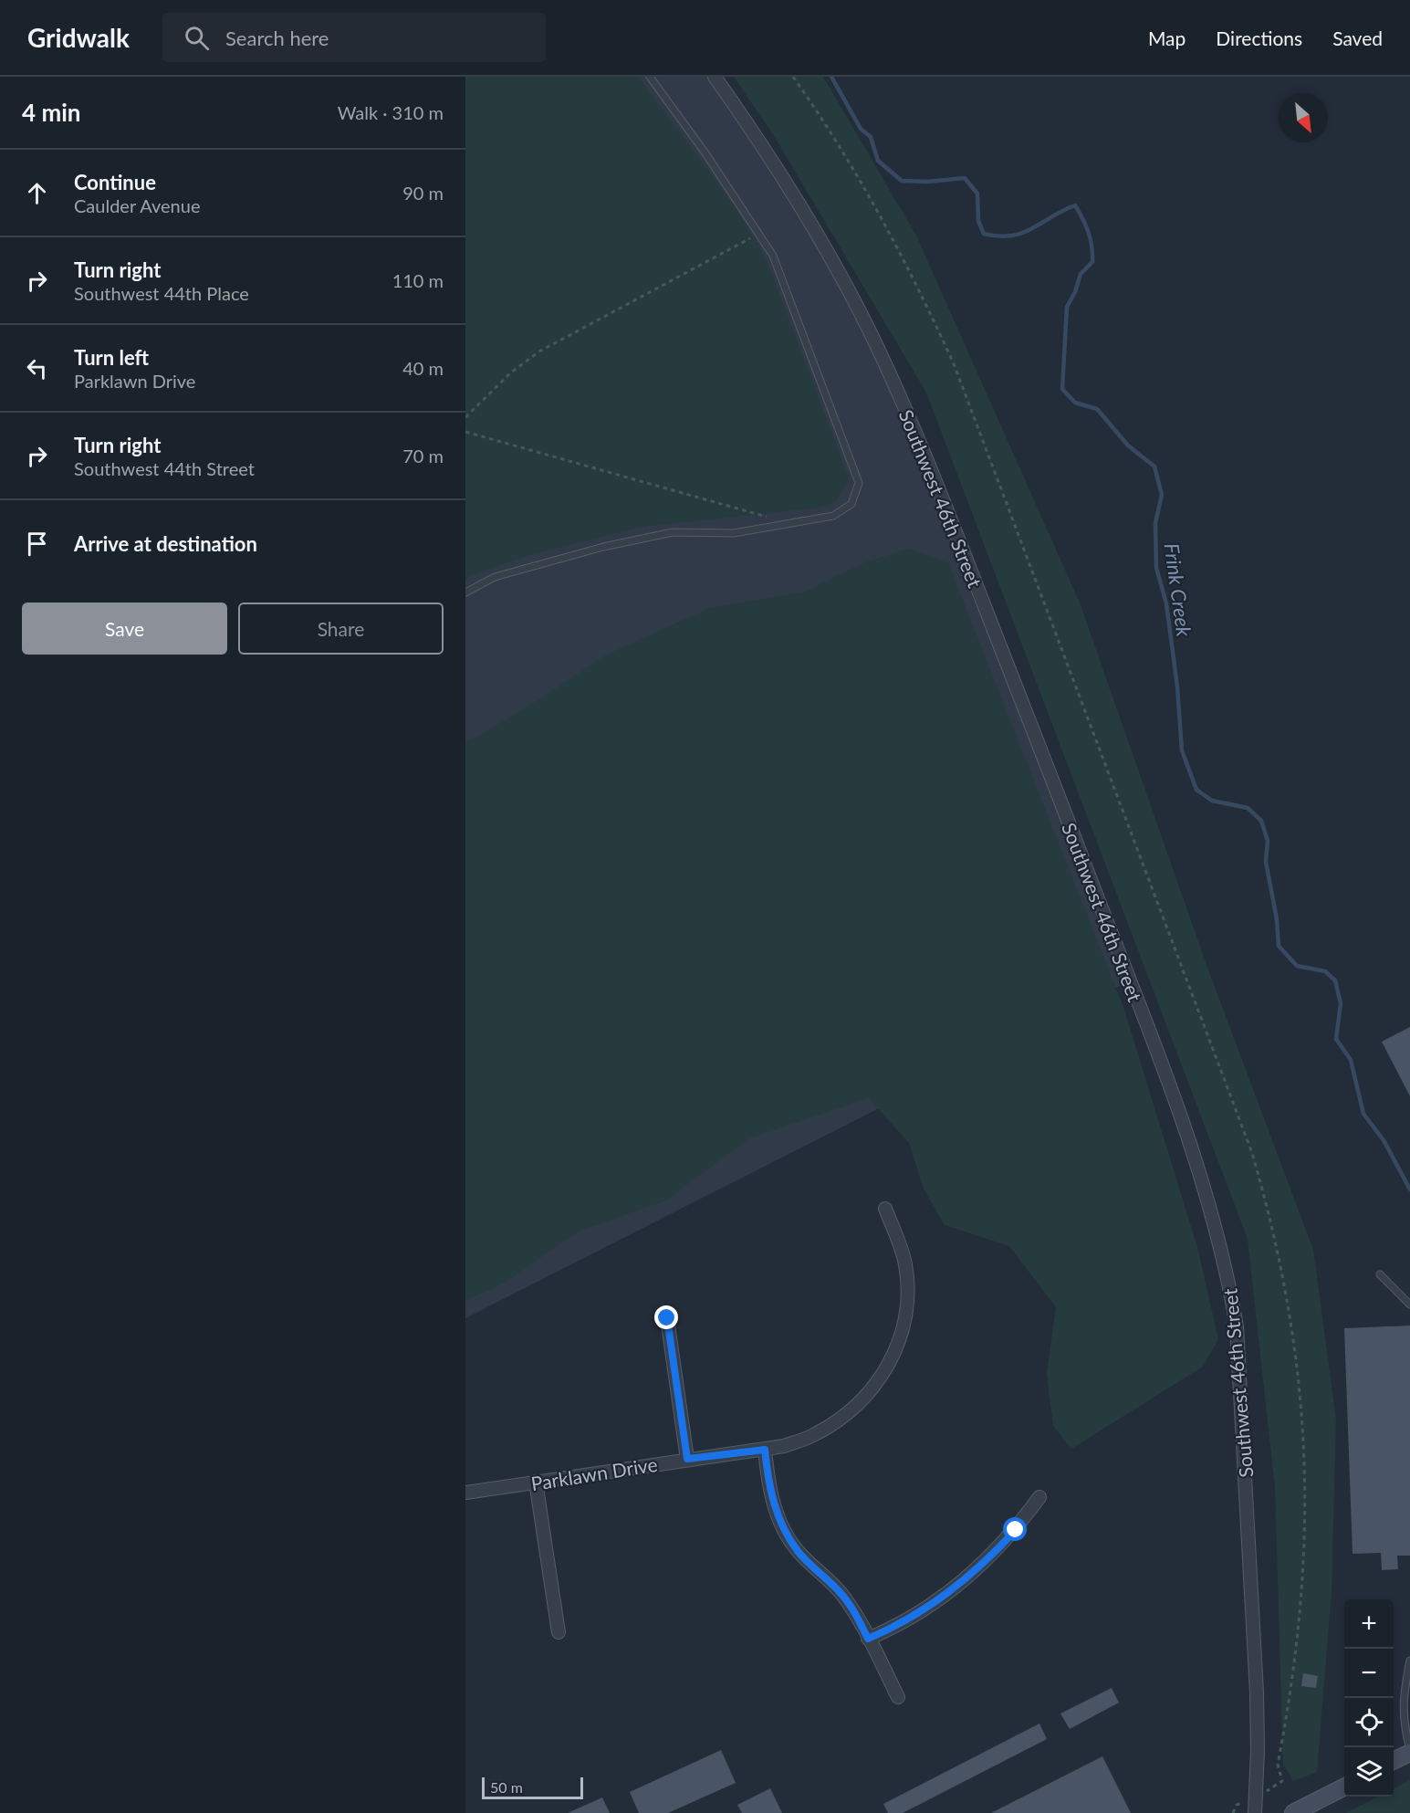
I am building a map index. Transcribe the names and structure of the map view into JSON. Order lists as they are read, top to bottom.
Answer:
{
  "streets": {
    "street": ["Southwest 46th Street", "Parklawn Drive"]
  },
  "water": ["Frink Creek"],
  "scale_bar": "50 m",
  "north": "bottom right",
  "page": {
    "header": "Gridwalk",
    "search": "Search here",
    "nav": ["Map", "Directions", "Saved"],
    "heading": ["4 min", "Walk · 310 m"],
    "list": [
      ["Continue", "Caulder Avenue", "90 m"],
      ["Turn right", "Southwest 44th Place", "110 m"],
      ["Turn left", "Parklawn Drive", "40 m"],
      ["Turn right", "Southwest 44th Street", "70 m"],
      "Arrive at destination"
    ],
    "buttons": ["Save", "Share"],
    "map_buttons": ["+", "−"],
    "scale": "50 m"
  }
}
